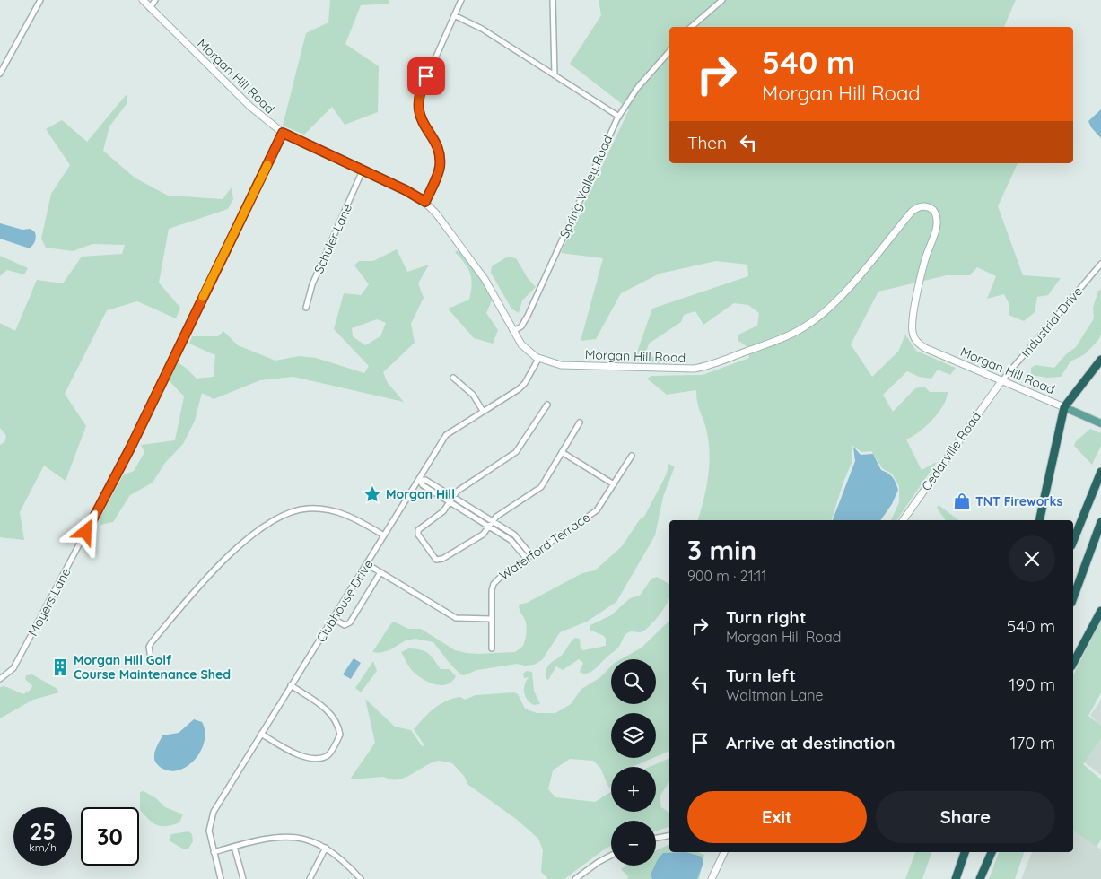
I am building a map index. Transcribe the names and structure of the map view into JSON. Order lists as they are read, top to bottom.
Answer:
{
  "streets": {
    "main road": ["Morgan Hill Road", "Cedarville Road"],
    "street": [
      "Spring Valley Road",
      "Schuler Lane",
      "Industrial Drive",
      "Waterford Terrace",
      "Clubhouse Drive",
      "Moyers Lane"
    ]
  },
  "crossings": [
    ["Morgan Hill Road", "Spring Valley Road"],
    ["Morgan Hill Road", "Schuler Lane"],
    ["Morgan Hill Road", "Industrial Drive"],
    ["Morgan Hill Road", "Cedarville Road"],
    ["Morgan Hill Road", "Clubhouse Drive"],
    ["Morgan Hill Road", "Moyers Lane"],
    ["Industrial Drive", "Cedarville Road"]
  ],
  "places": {
    "place": ["Morgan Hill"],
    "shop": ["TNT Fireworks"],
    "building": ["Morgan Hill Golf Course Maintenance Shed"]
  },
  "page": {
    "turn": ["540 m", "Morgan Hill Road"],
    "then": "Then",
    "heading": ["3 min", "900 m · 21:11"],
    "list": [
      {
        "name": "Turn right",
        "note": "Morgan Hill Road",
        "value": "540 m"
      },
      {
        "name": "Turn left",
        "note": "Waltman Lane",
        "value": "190 m"
      },
      {
        "name": "Arrive at destination",
        "value": "170 m"
      }
    ],
    "map_buttons": ["+", "−"],
    "buttons": ["Exit", "Share"],
    "speed": "25 km/h",
    "limit": "30"
  }
}
